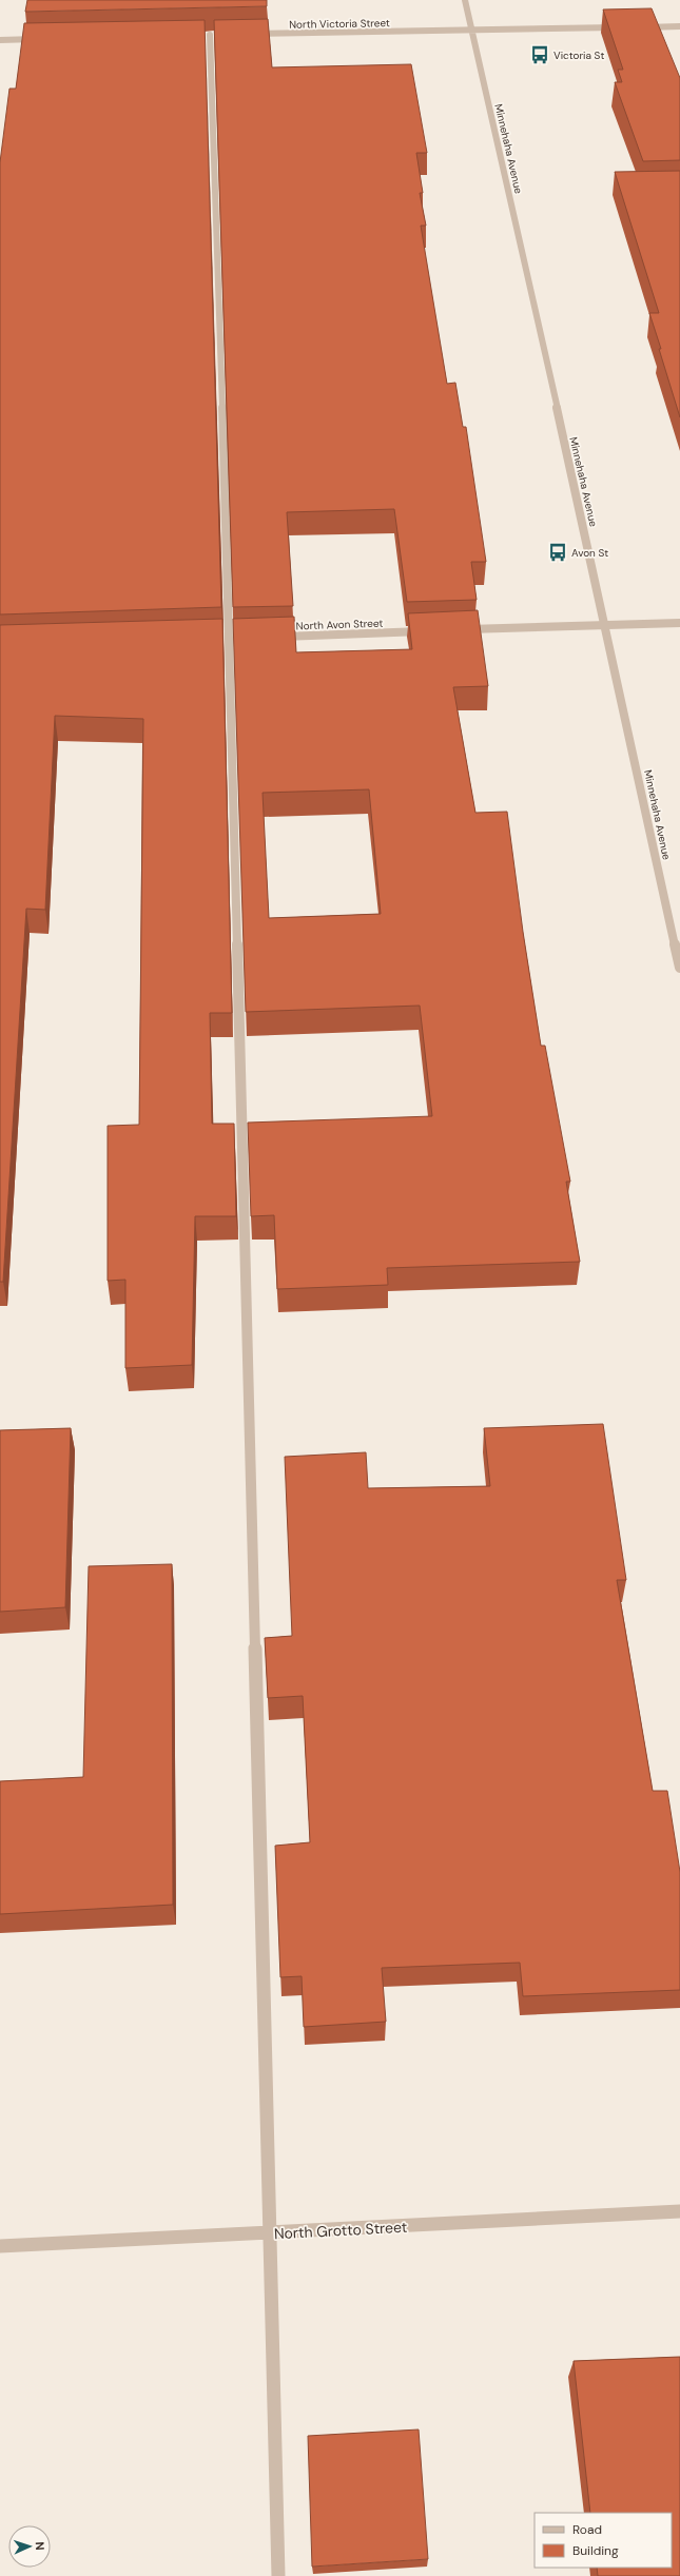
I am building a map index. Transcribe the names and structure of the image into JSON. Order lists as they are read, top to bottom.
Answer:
{
  "streets": {
    "street": [
      "North Victoria Street",
      "Minnehaha Avenue",
      "North Avon Street",
      "North Grotto Street"
    ]
  },
  "crossings": [
    ["North Victoria Street", "Minnehaha Avenue"]
  ],
  "places": {
    "bus stop": ["Victoria St", "Avon St"]
  },
  "legend": ["Road", "Building"],
  "north": "right"
}
